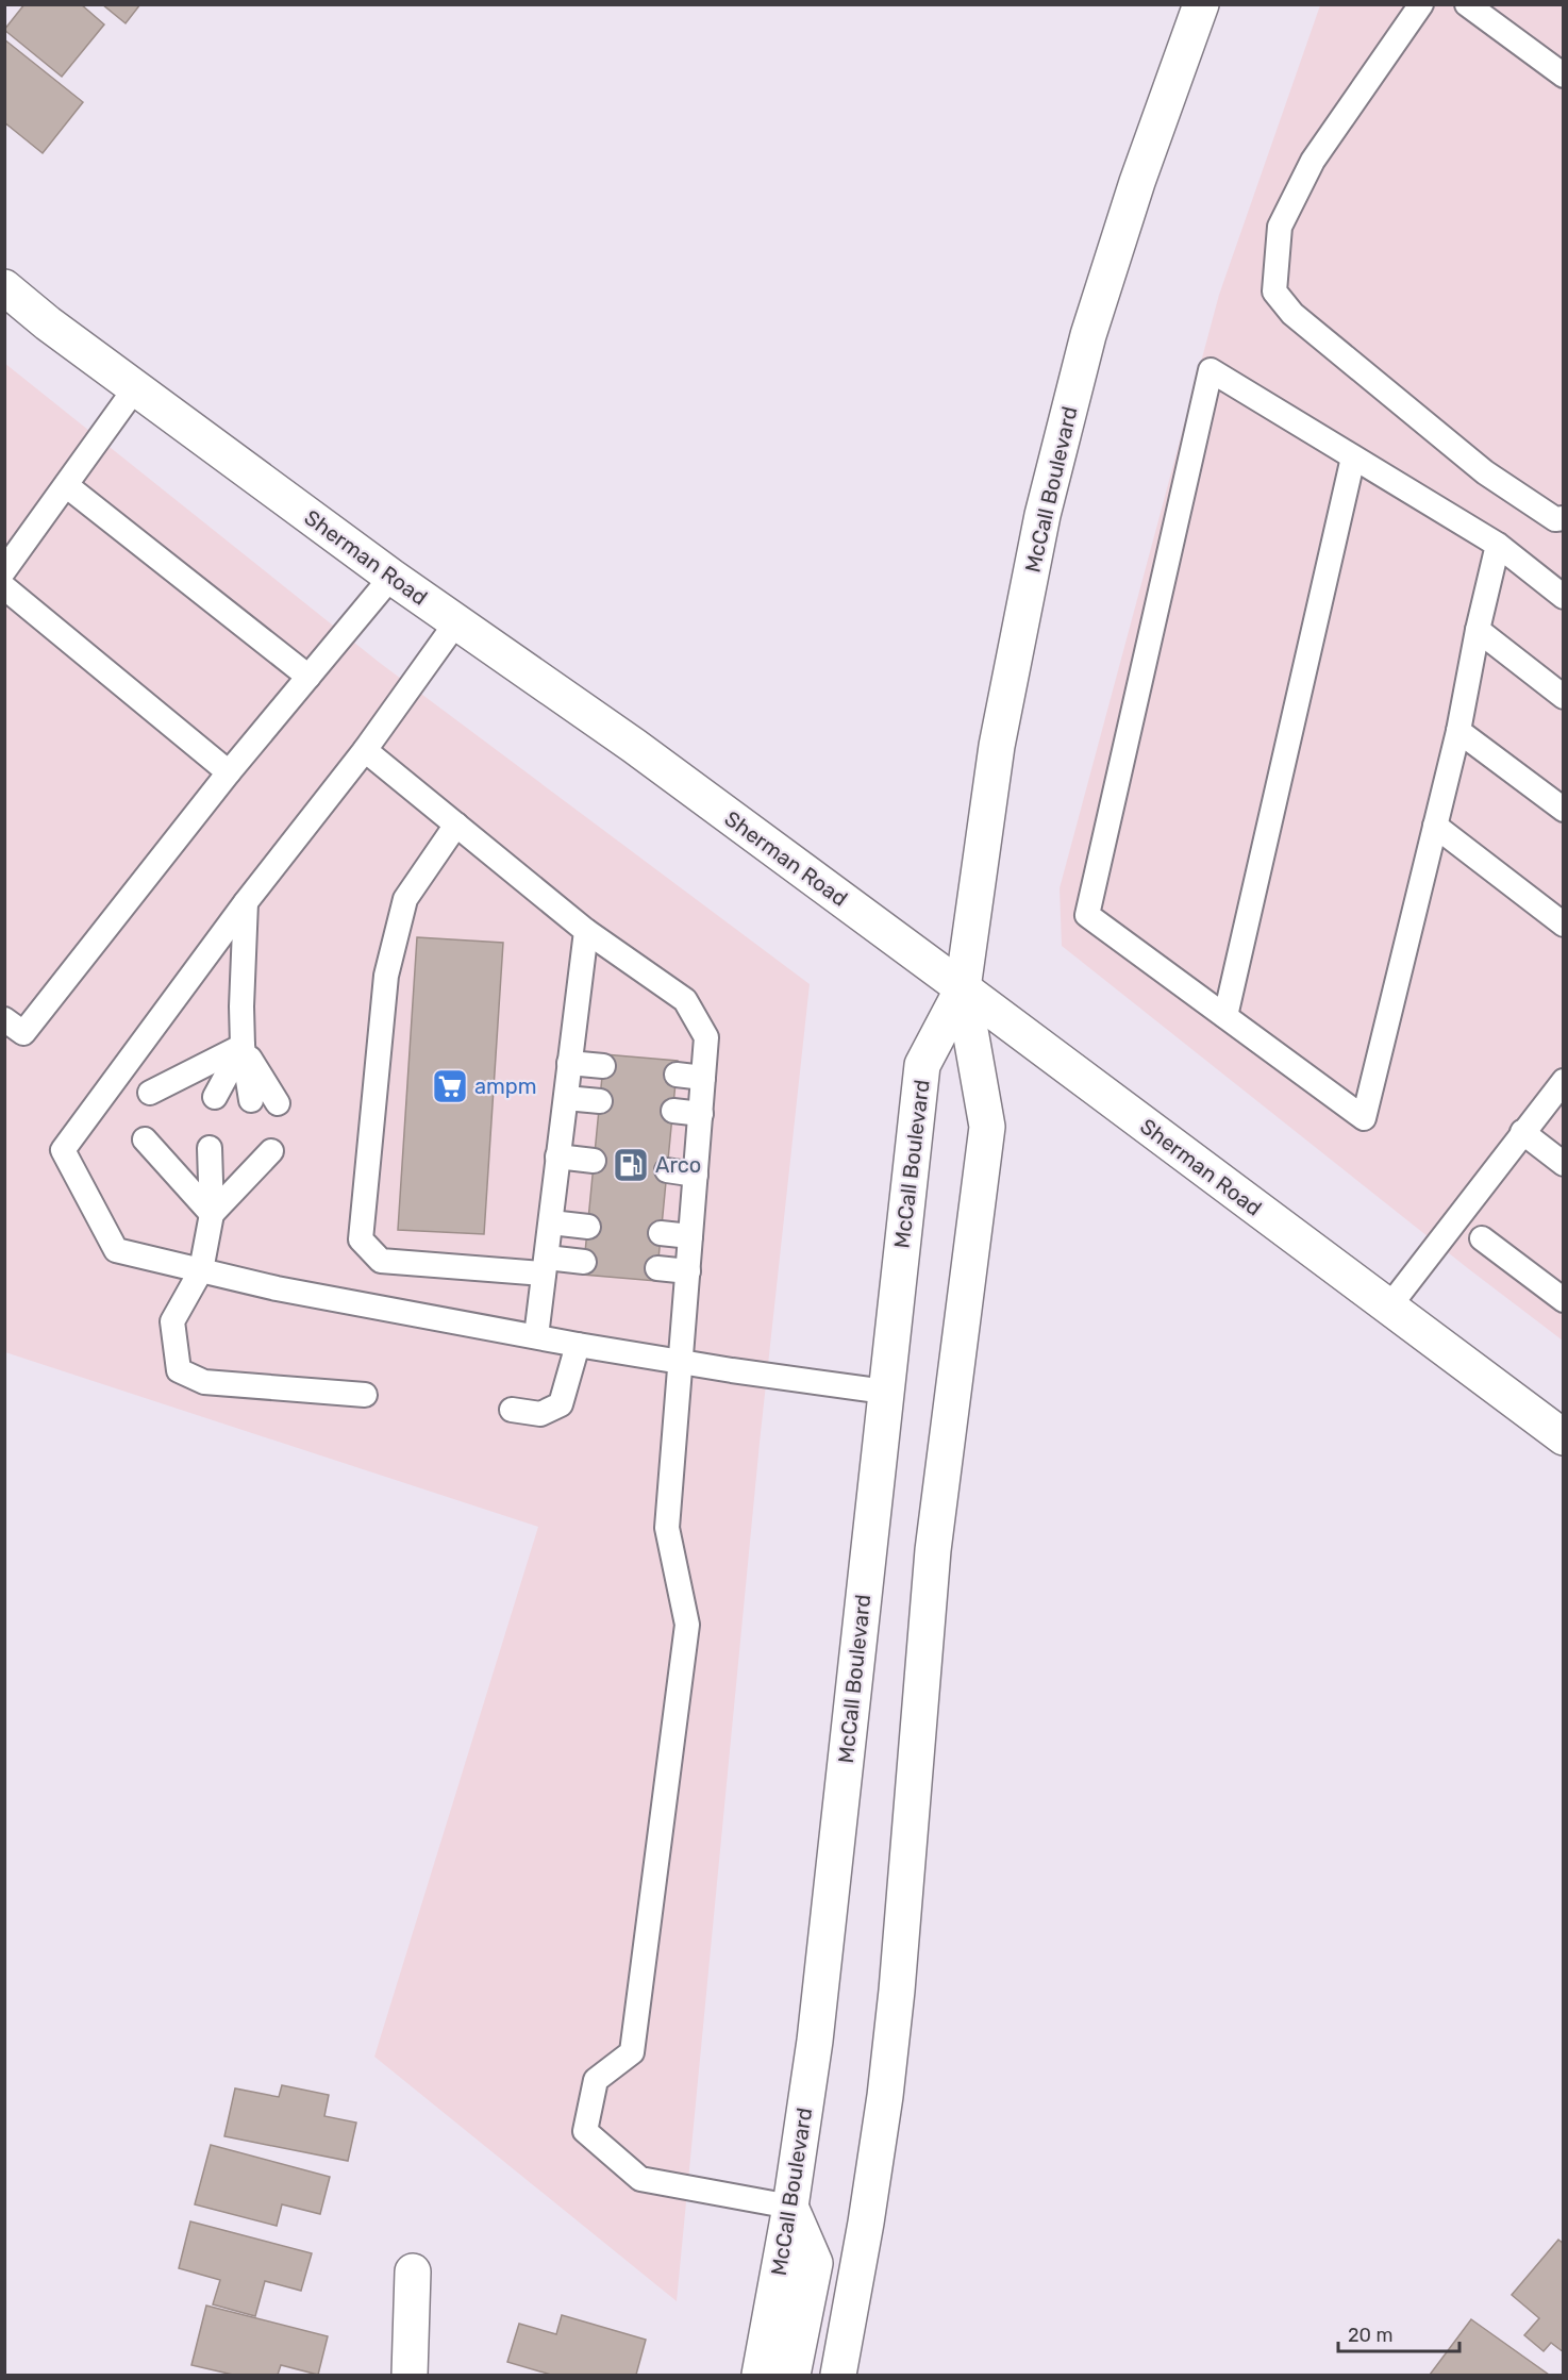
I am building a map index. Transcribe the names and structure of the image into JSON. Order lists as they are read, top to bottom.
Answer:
{
  "streets": {
    "main road": ["McCall Boulevard", "Sherman Road"]
  },
  "crossings": [
    ["McCall Boulevard", "Sherman Road"]
  ],
  "places": {
    "supermarket": ["ampm"],
    "fuel station": ["Arco"]
  },
  "scale_bar": "20 m"
}
